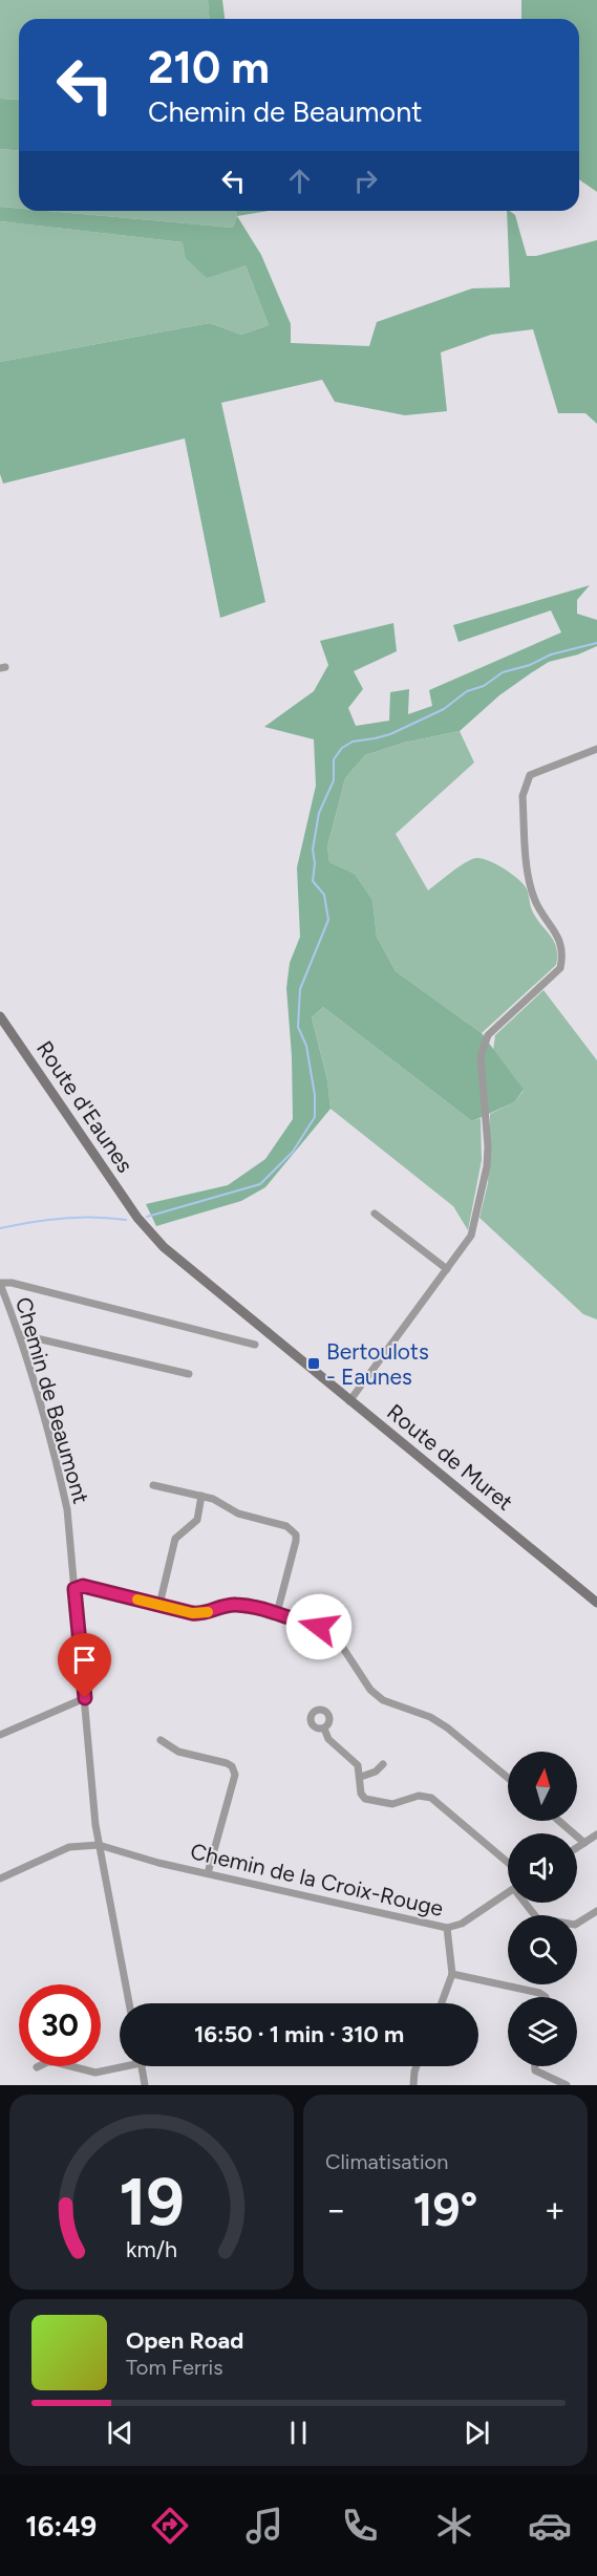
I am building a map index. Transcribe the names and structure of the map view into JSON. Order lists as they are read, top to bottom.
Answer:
{
  "streets": {
    "main road": ["Route d'Eaunes", "Route de Muret"],
    "street": ["Chemin de Beaumont", "Chemin de la Croix-Rouge"]
  },
  "crossings": [
    ["Route d'Eaunes", "Route de Muret"],
    ["Chemin de Beaumont", "Chemin de la Croix-Rouge"]
  ],
  "places": {
    "transit": ["Bertoulots - Eaunes"]
  },
  "north": "top",
  "page": {
    "turn": ["210 m", "Chemin de Beaumont"],
    "limit": "30",
    "trip": "16:50 · 1 min · 310 m",
    "tile": "Climatisation",
    "heat": ["−", "19°", "+"],
    "song": ["Open Road", "Tom Ferris"],
    "tabs": "16:49",
    "gauge": ["19", "km/h"]
  }
}
